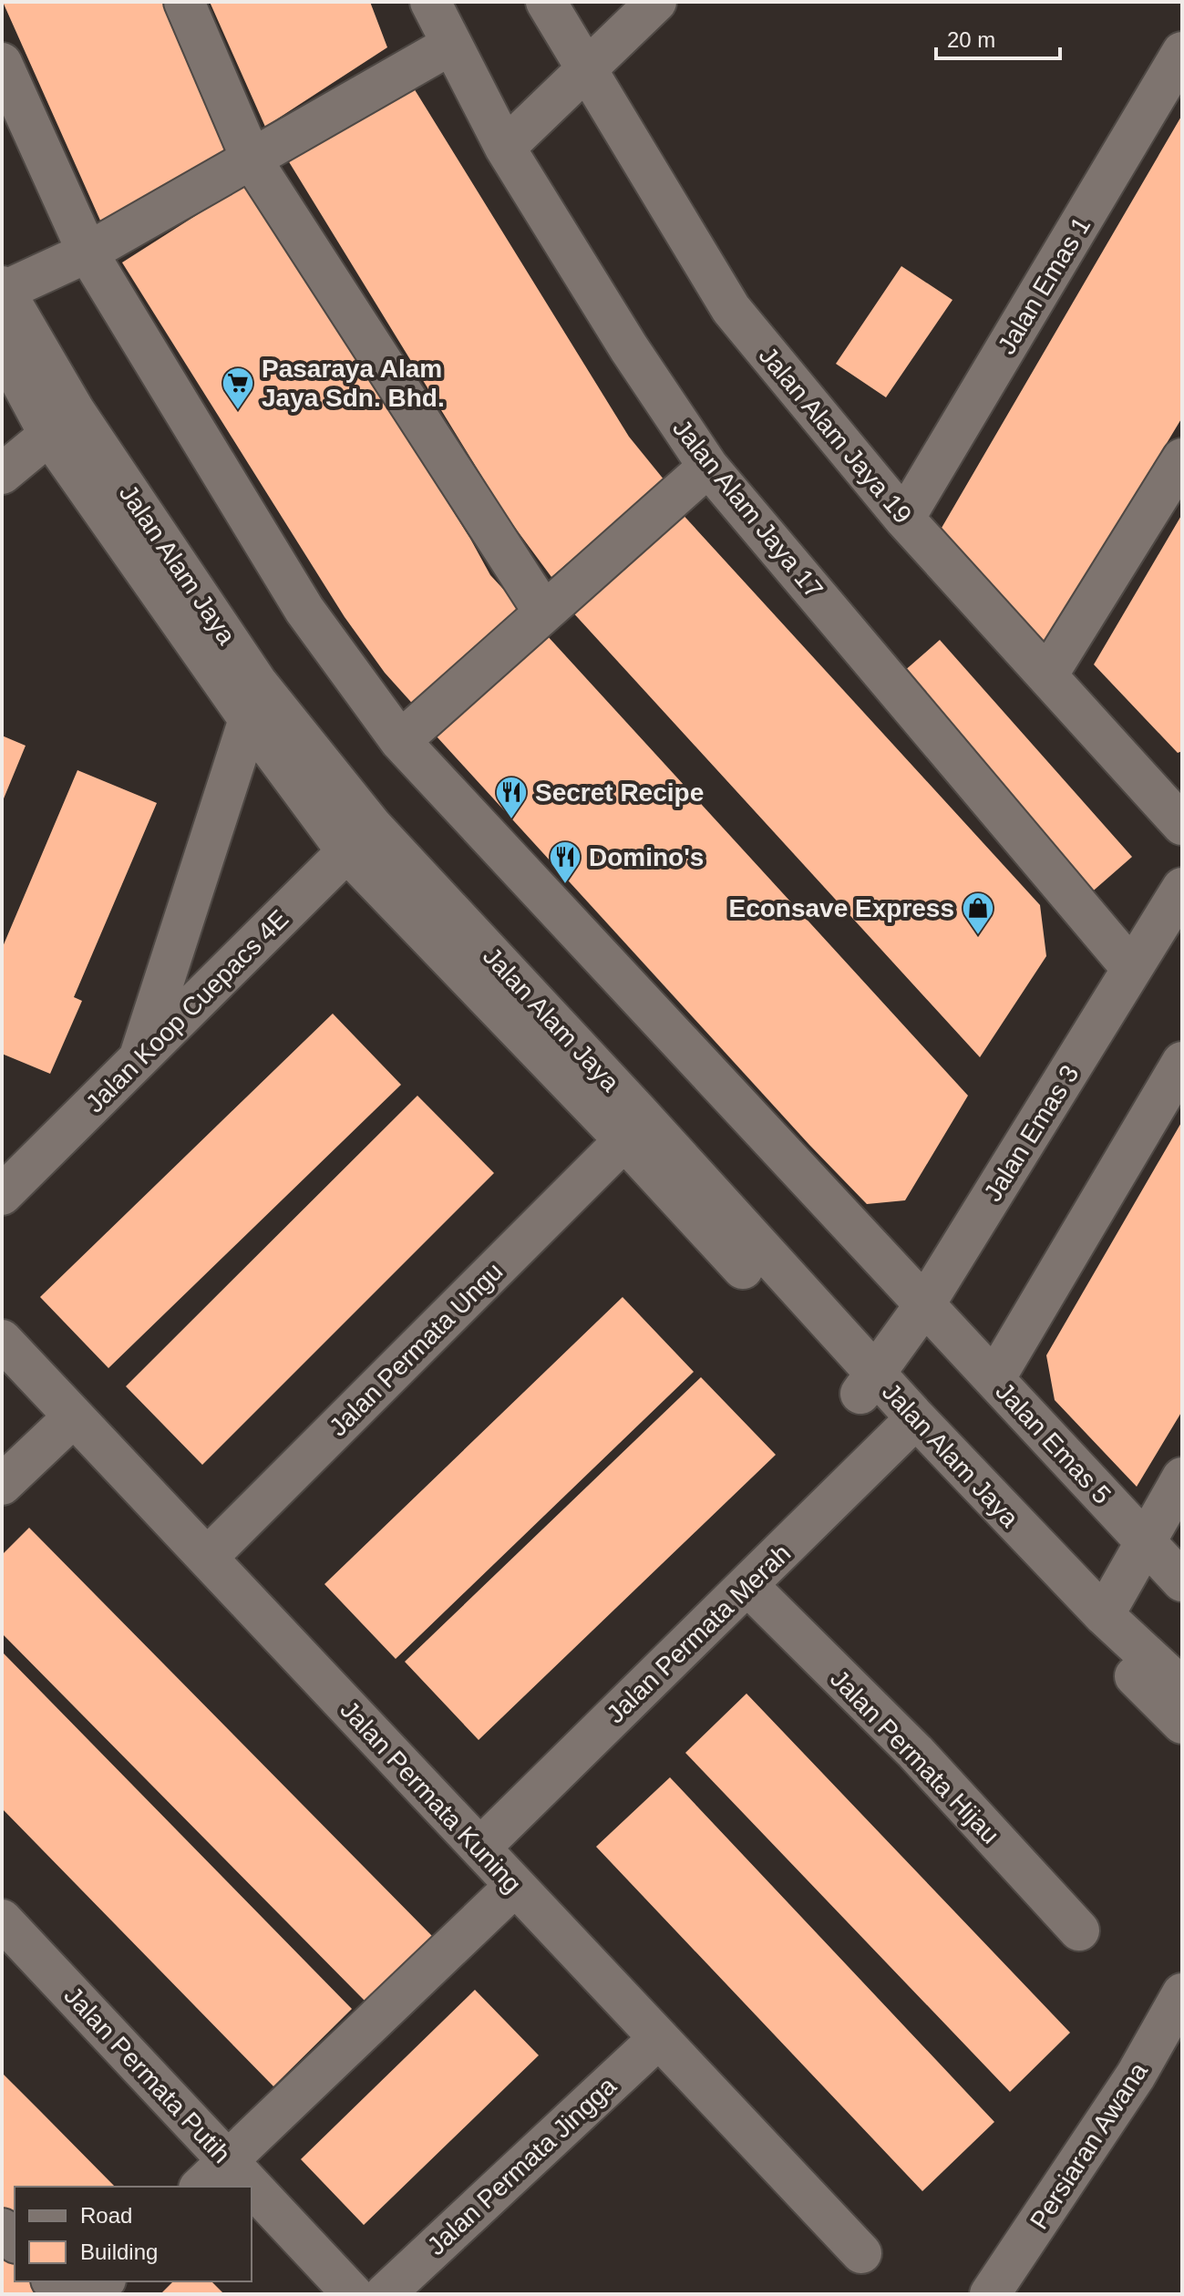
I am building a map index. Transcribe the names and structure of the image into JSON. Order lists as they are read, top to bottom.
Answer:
{
  "streets": {
    "street": [
      "Jalan Emas 1",
      "Jalan Alam Jaya 19",
      "Jalan Alam Jaya 17",
      "Jalan Alam Jaya",
      "Jalan Koop Cuepacs 4E",
      "Jalan Emas 3",
      "Jalan Permata Ungu",
      "Jalan Emas 5",
      "Jalan Permata Merah",
      "Jalan Permata Hijau",
      "Jalan Permata Kuning",
      "Jalan Permata Putih",
      "Persiaran Awana",
      "Jalan Permata Jingga"
    ]
  },
  "crossings": [
    ["Jalan Emas 1", "Jalan Alam Jaya 19"],
    ["Jalan Alam Jaya 17", "Jalan Emas 3"],
    ["Jalan Alam Jaya", "Jalan Koop Cuepacs 4E"],
    ["Jalan Alam Jaya", "Jalan Emas 3"],
    ["Jalan Alam Jaya", "Jalan Permata Ungu"],
    ["Jalan Alam Jaya", "Jalan Permata Merah"],
    ["Jalan Emas 3", "Jalan Emas 5"],
    ["Jalan Permata Ungu", "Jalan Permata Kuning"],
    ["Jalan Permata Merah", "Jalan Permata Hijau"],
    ["Jalan Permata Merah", "Jalan Permata Kuning"],
    ["Jalan Permata Kuning", "Jalan Permata Jingga"]
  ],
  "places": {
    "supermarket": ["Pasaraya Alam Jaya Sdn. Bhd."],
    "restaurant": ["Secret Recipe", "Domino's"],
    "shop": ["Econsave Express"]
  },
  "legend": ["Road", "Building"],
  "scale_bar": "20 m"
}
